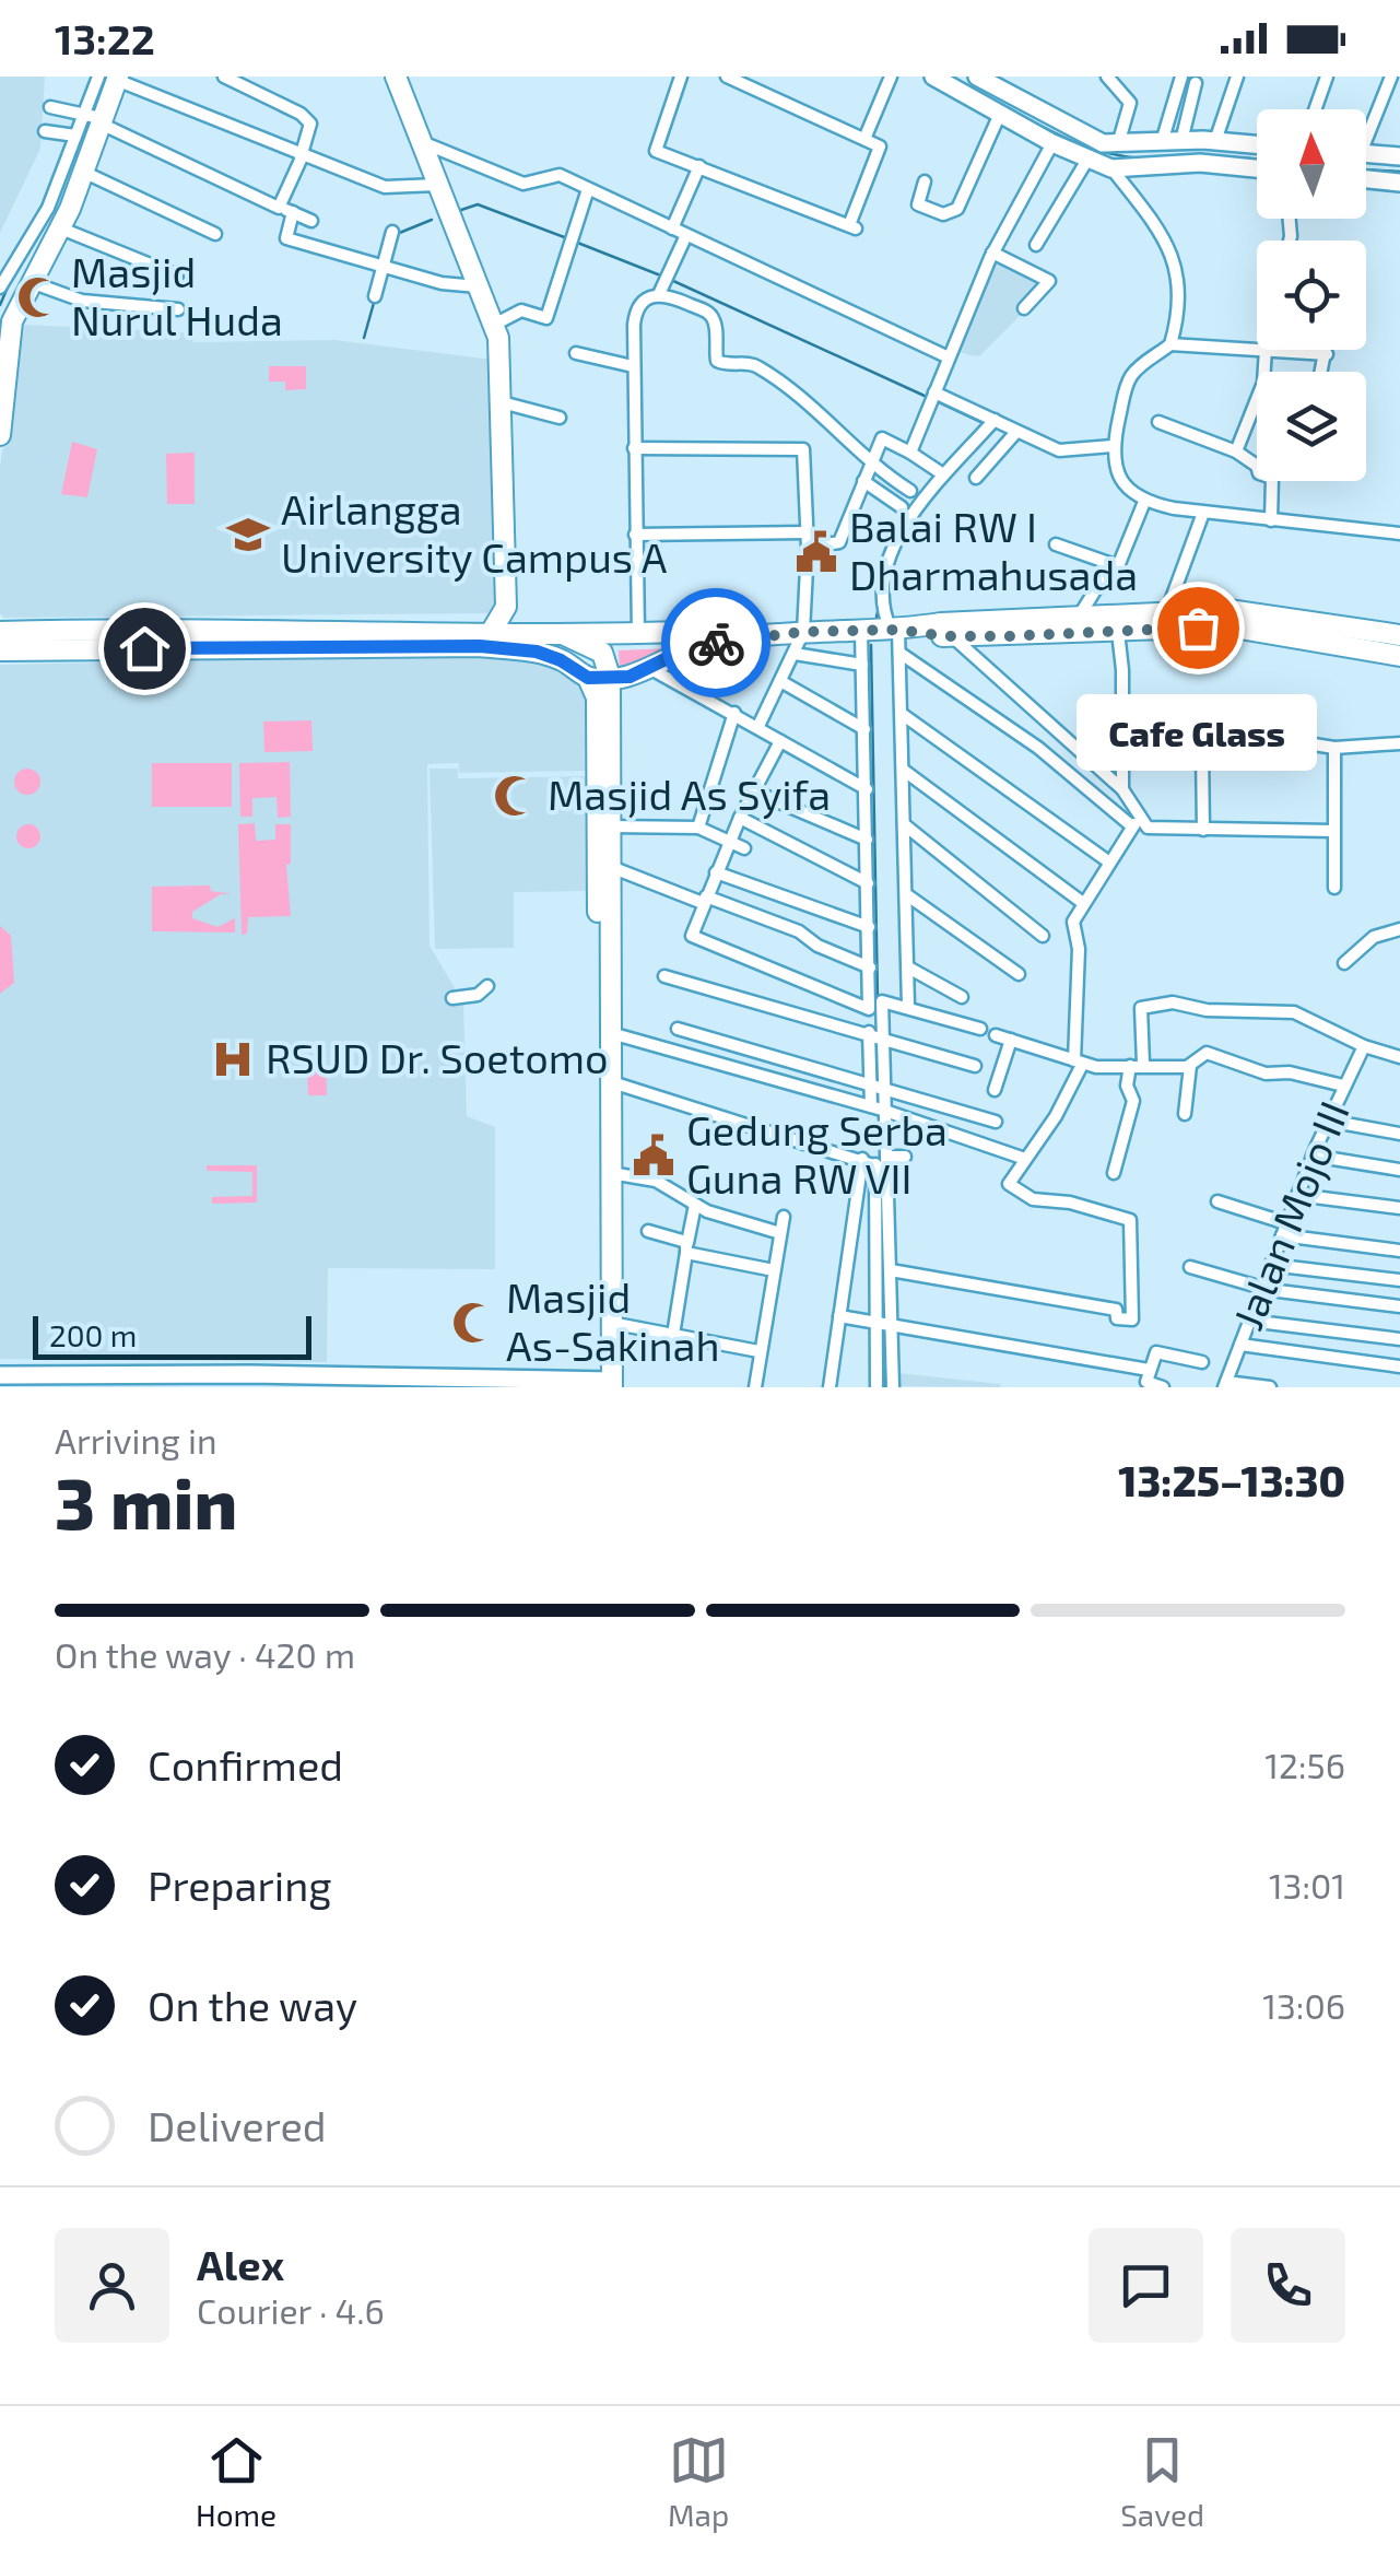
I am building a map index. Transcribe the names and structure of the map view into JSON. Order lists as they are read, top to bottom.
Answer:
{
  "streets": {
    "street": ["Jalan Mojo III"]
  },
  "places": {
    "mosque": ["Masjid Nurul Huda", "Masjid As Syifa", "Masjid As-Sakinah"],
    "school or university": ["Airlangga University Campus A"],
    "public building": ["Balai RW I Dharmahusada", "Gedung Serba Guna RW VII"],
    "other": ["Cafe Glass"],
    "hospital": ["RSUD Dr. Soetomo"]
  },
  "scale_bar": "200 m",
  "north": "top",
  "page": {
    "status": "13:22",
    "bubble": "Cafe Glass",
    "scale": "200 m",
    "heading": ["3 min", "Arriving in", "13:25–13:30"],
    "panel": ["Alex", "Courier · 4.6"],
    "bar": "On the way · 420 m",
    "list": [
      ["Confirmed", "12:56"],
      ["Preparing", "13:01"],
      ["On the way", "13:06"],
      "Delivered"
    ],
    "tabs": ["Home", "Map", "Saved"]
  }
}
